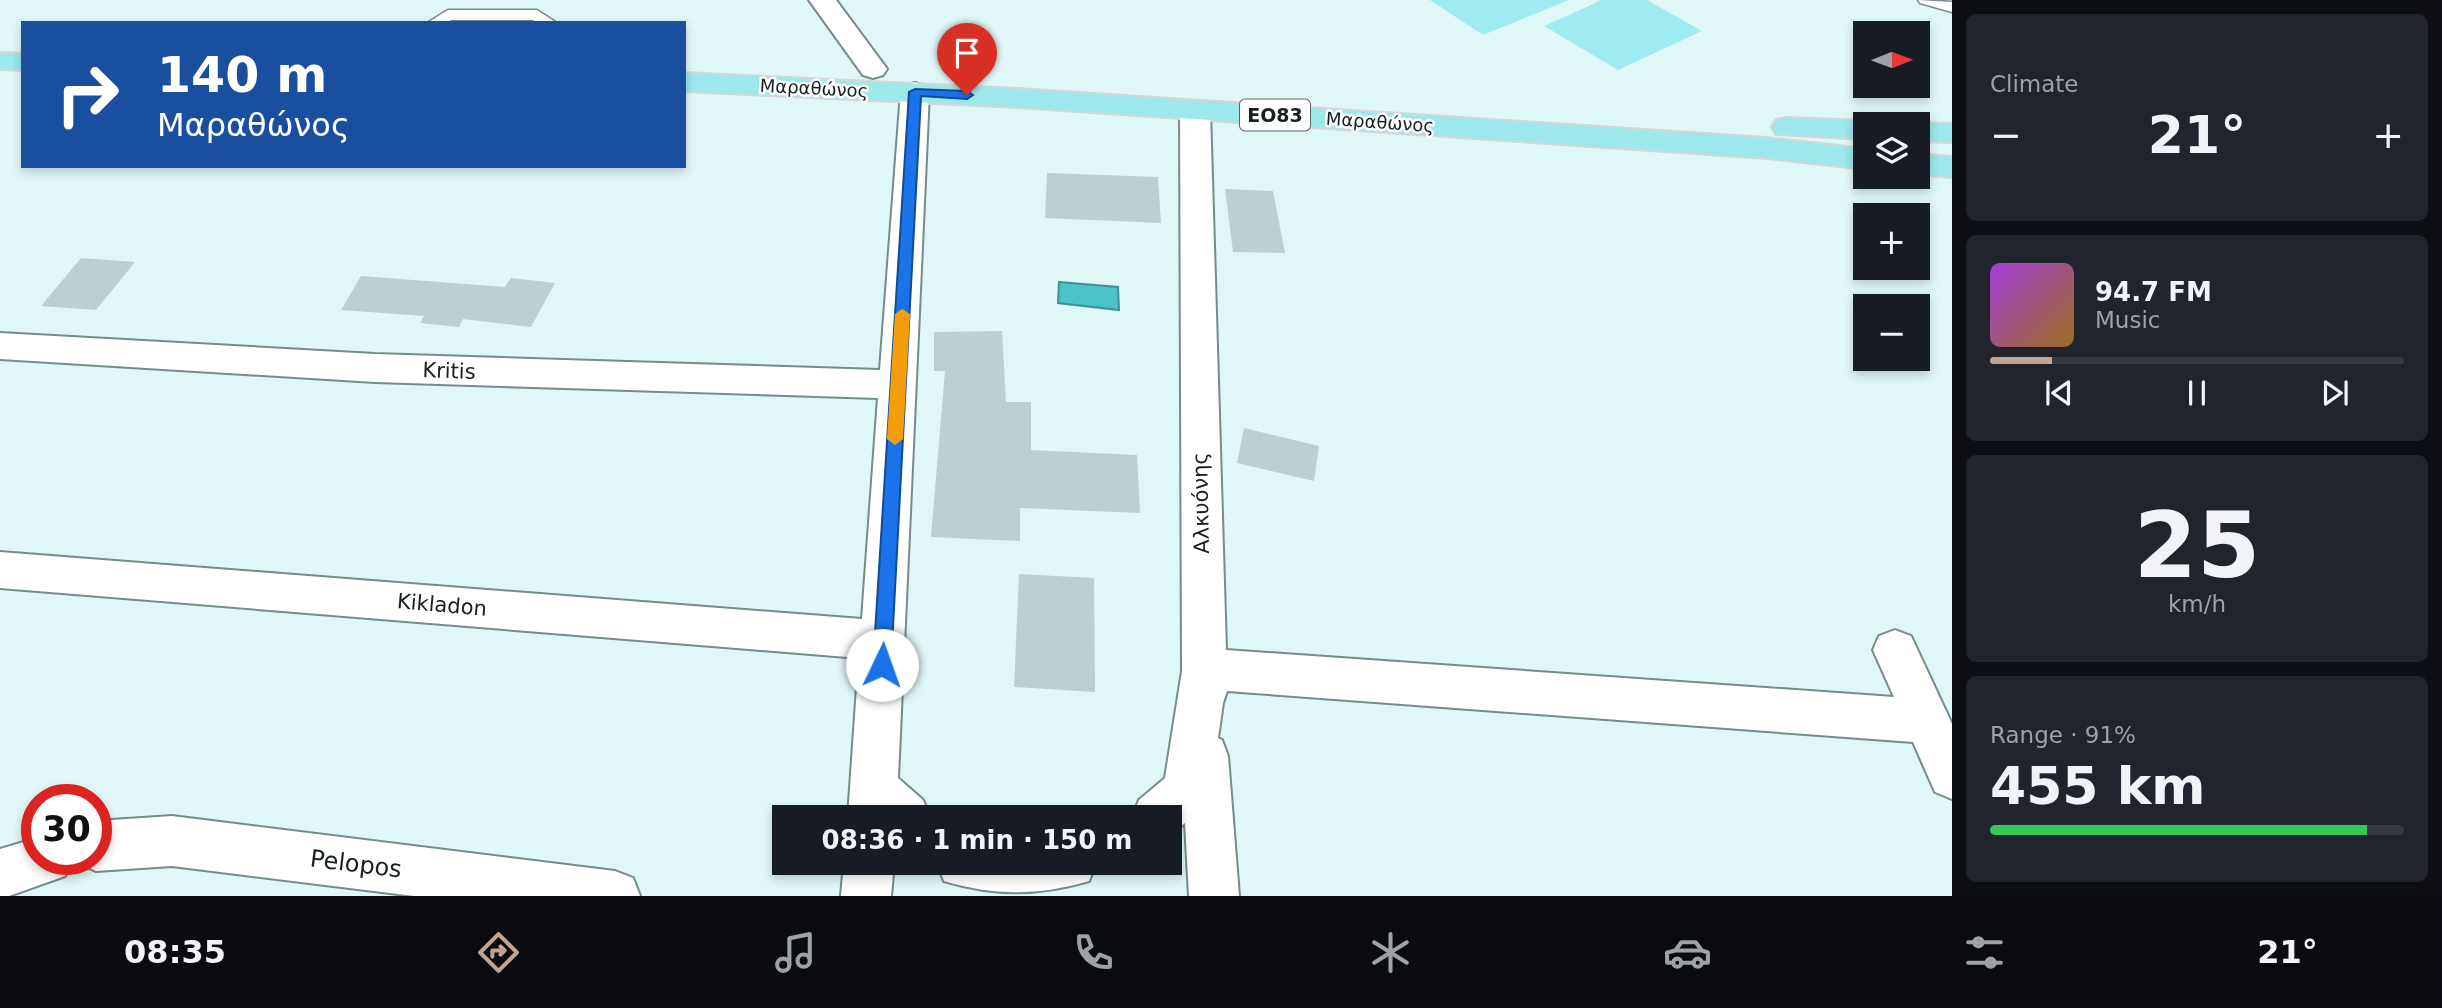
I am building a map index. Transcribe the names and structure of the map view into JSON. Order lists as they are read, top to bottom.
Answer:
{
  "streets": {
    "main road": ["Μαραθώνος", "ΕΟ83"],
    "street": [
      "Kritis",
      "Αλκυόνης",
      "Kikladon",
      "Pelopos"
    ]
  },
  "crossings": [
    ["Μαραθώνος", "Αλκυόνης"]
  ],
  "north": "right",
  "page": {
    "tile": [
      "Climate",
      ["25", "km/h"],
      ["Range · 91%", "455 km"]
    ],
    "map_buttons": ["+", "−"],
    "turn": ["140 m", "Μαραθώνος"],
    "heat": ["−", "21°", "+"],
    "song": ["94.7 FM", "Music"],
    "limit": "30",
    "trip": "08:36 · 1 min · 150 m",
    "tabs": ["08:35", "21°"]
  }
}
